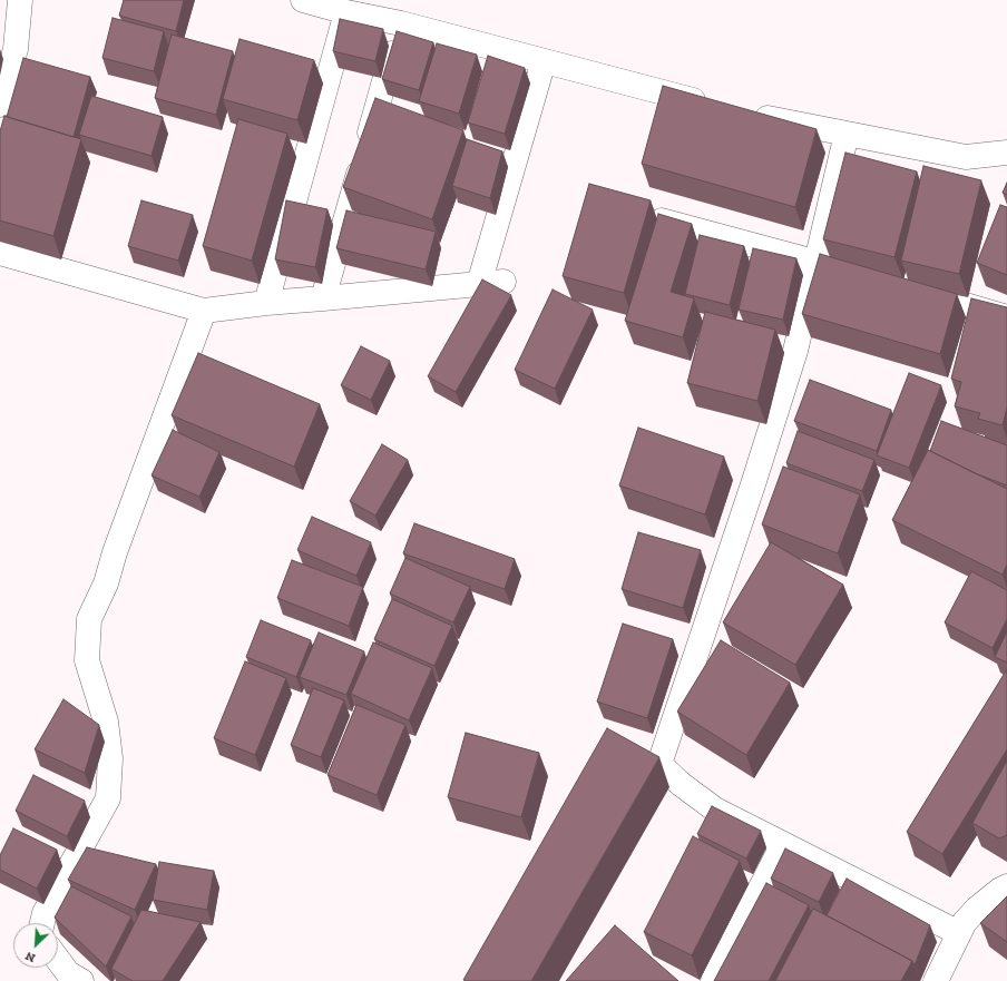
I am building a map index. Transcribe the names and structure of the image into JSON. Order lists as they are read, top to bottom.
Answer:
{
  "north": "bottom left"
}
